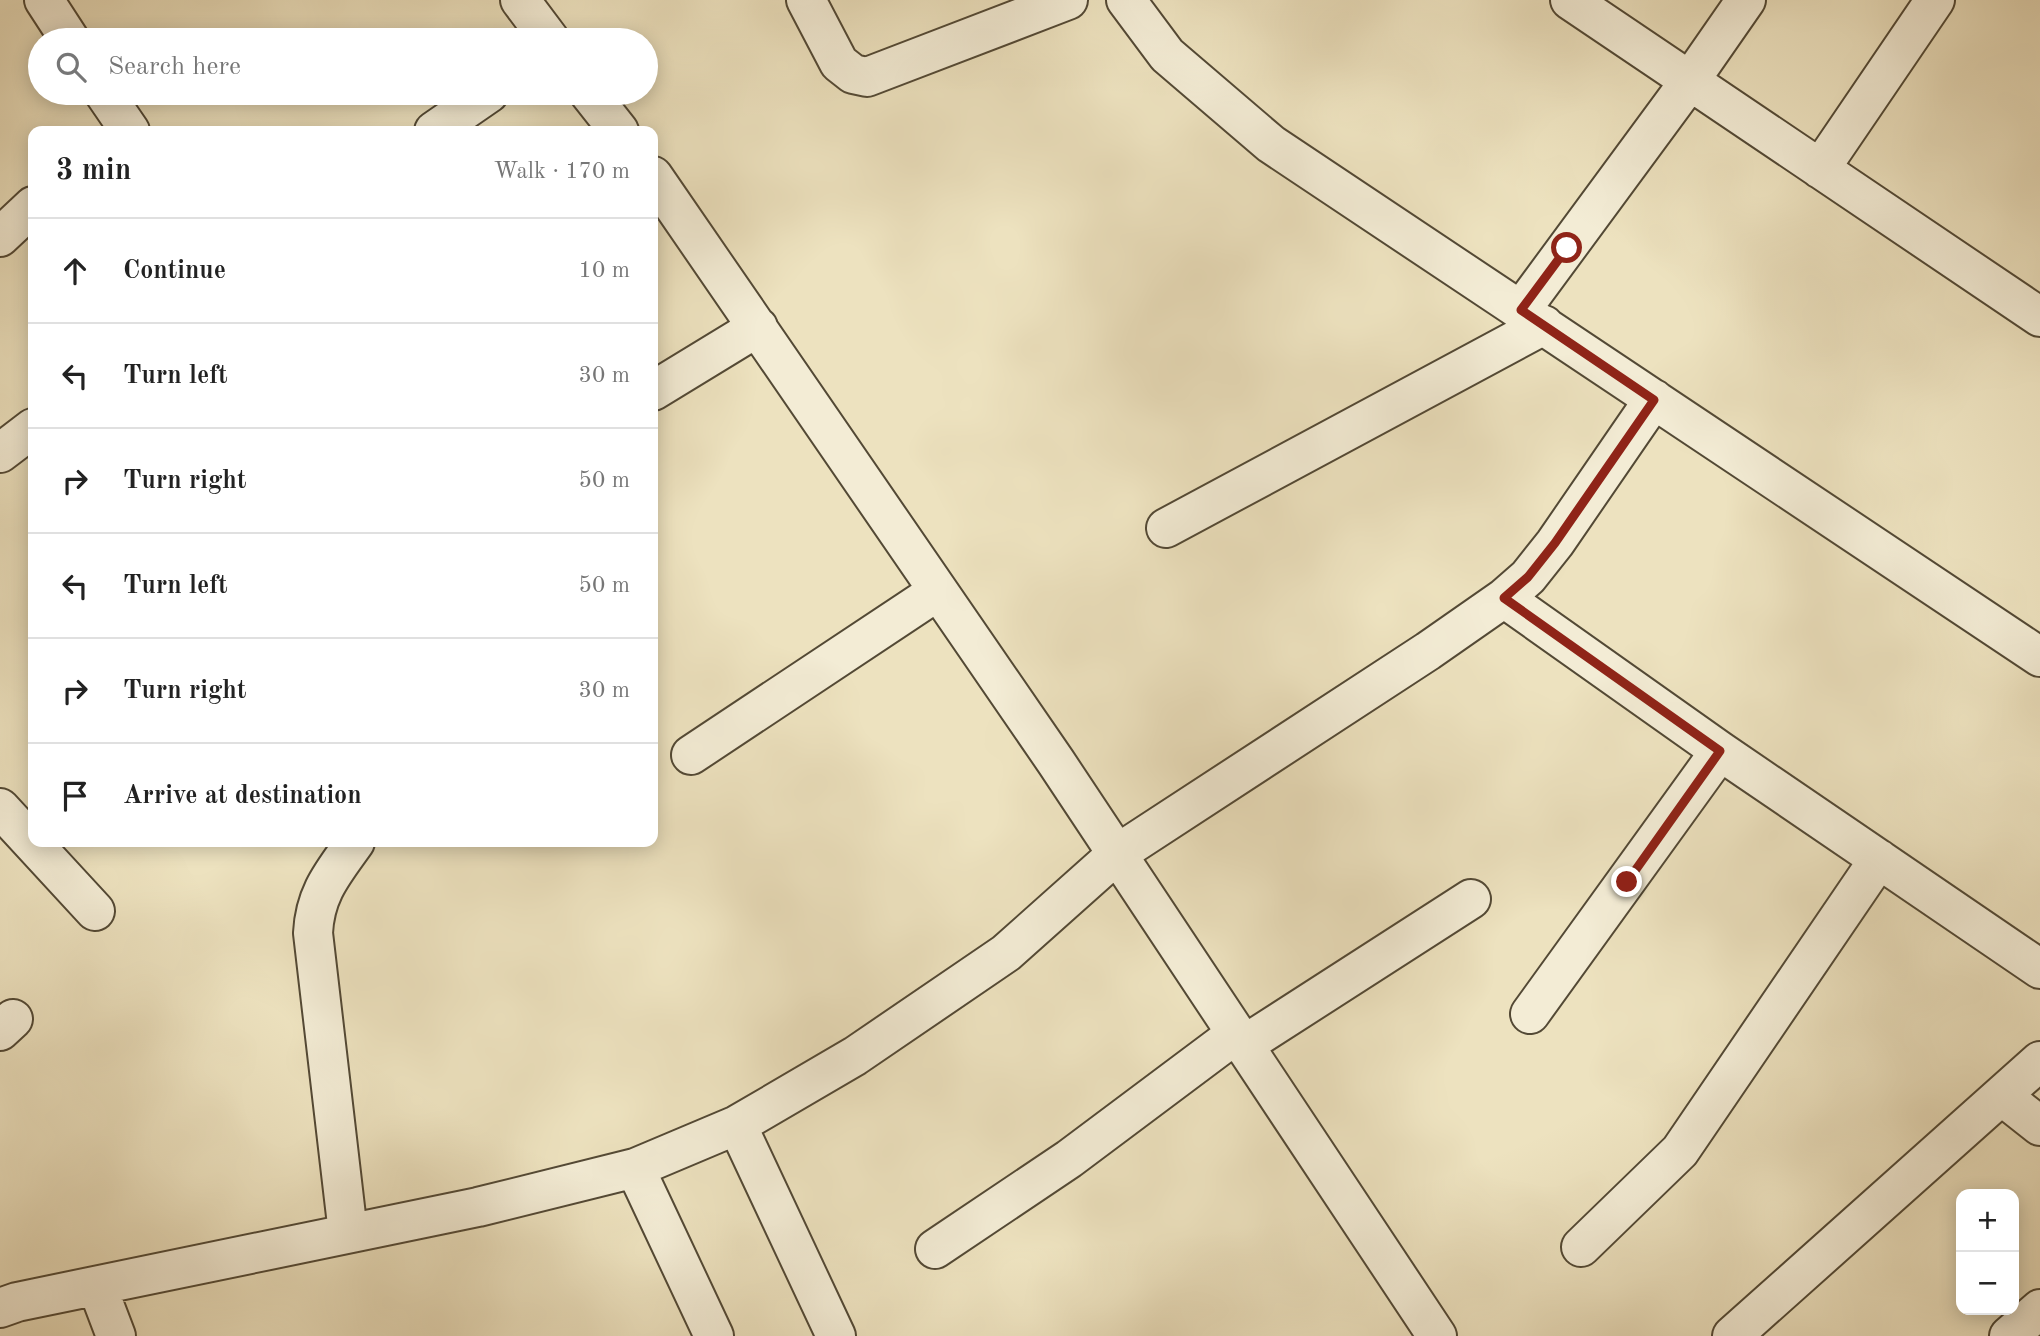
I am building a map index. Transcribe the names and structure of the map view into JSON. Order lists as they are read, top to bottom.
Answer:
{
  "page": {
    "search": "Search here",
    "heading": ["3 min", "Walk · 170 m"],
    "list": [
      ["Continue", "10 m"],
      ["Turn left", "30 m"],
      ["Turn right", "50 m"],
      ["Turn left", "50 m"],
      ["Turn right", "30 m"],
      "Arrive at destination"
    ],
    "map_buttons": ["+", "−"]
  }
}
